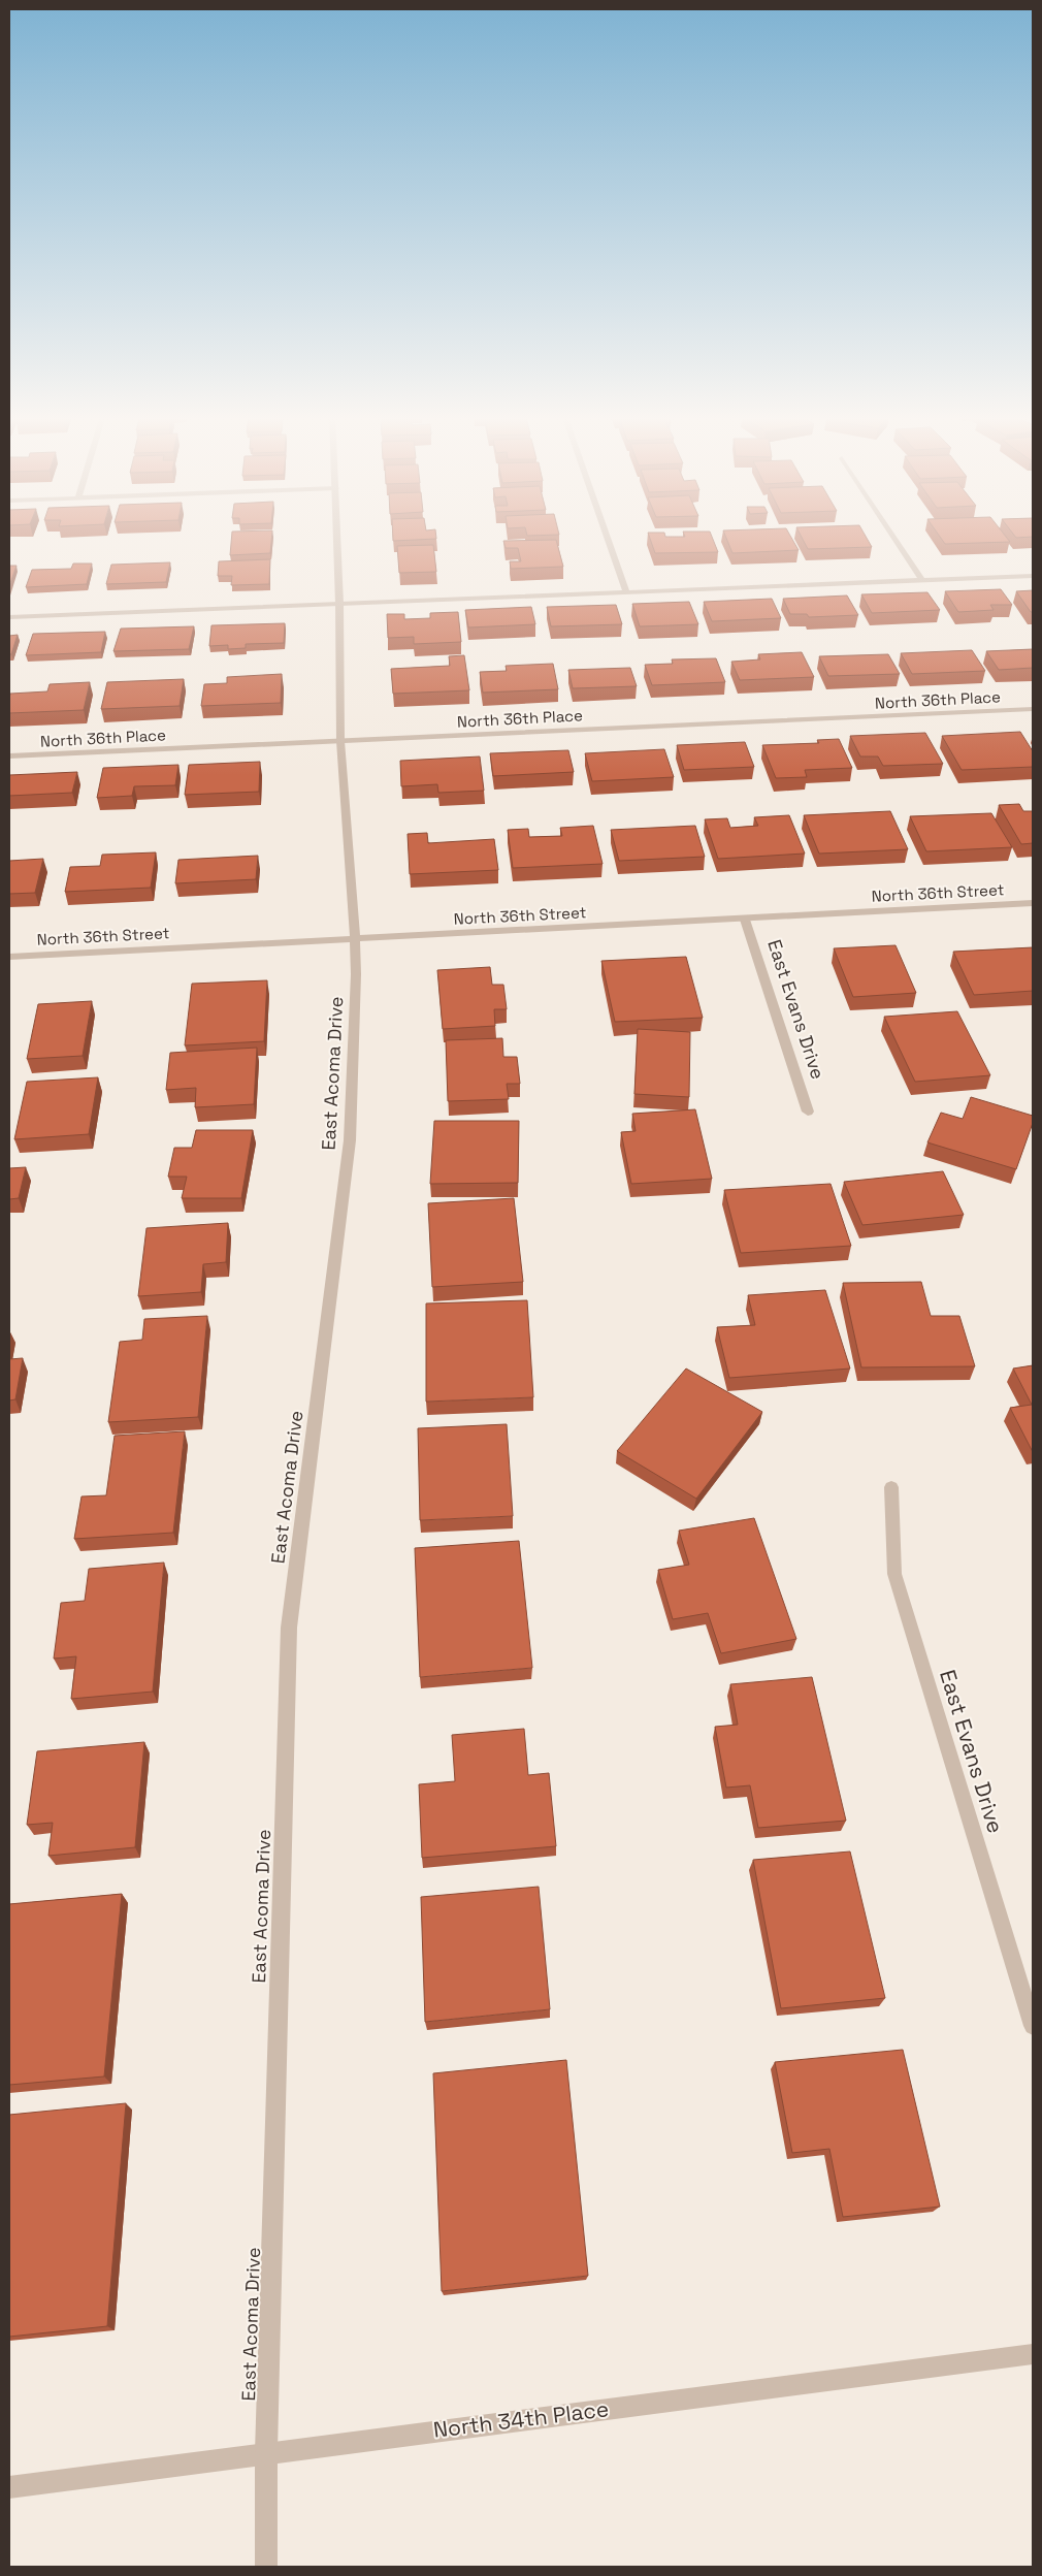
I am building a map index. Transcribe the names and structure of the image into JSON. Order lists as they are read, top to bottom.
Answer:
{
  "streets": {
    "street": [
      "North 36th Place",
      "North 36th Street",
      "East Evans Drive",
      "East Acoma Drive",
      "North 34th Place"
    ]
  },
  "crossings": [
    ["North 36th Place", "East Acoma Drive"],
    ["North 36th Street", "East Evans Drive"],
    ["North 36th Street", "East Acoma Drive"],
    ["East Acoma Drive", "North 34th Place"]
  ]
}
